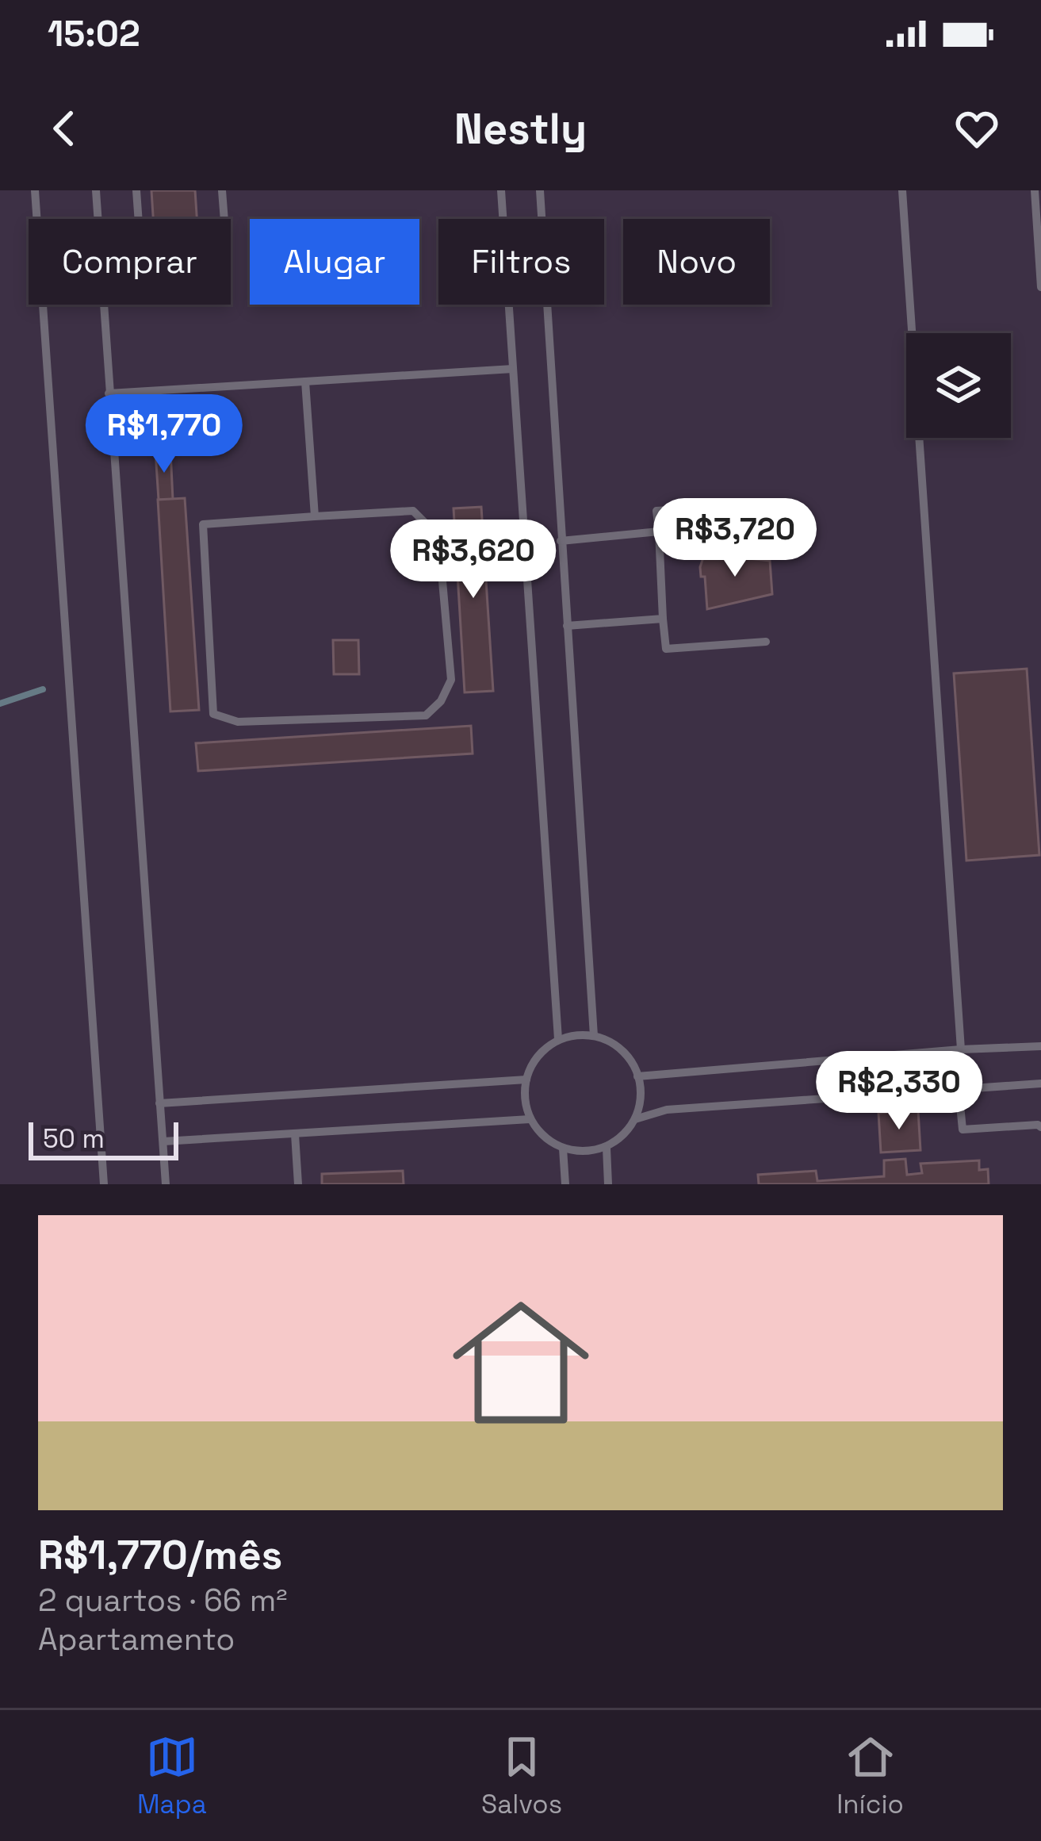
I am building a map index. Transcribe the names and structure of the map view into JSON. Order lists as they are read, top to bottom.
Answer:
{
  "scale_bar": "50 m",
  "page": {
    "status": "15:02",
    "header": "Nestly",
    "chip": [
      "Comprar",
      "Alugar",
      "Filtros",
      "Novo"
    ],
    "price": [
      "R$1,770",
      "R$3,720",
      "R$3,620",
      "R$2,330"
    ],
    "scale": "50 m",
    "list": [
      {
        "name": "R$1,770/mês",
        "note": "2 quartos · 66 m² · Apartamento"
      }
    ],
    "tabs": ["Mapa", "Salvos", "Início"]
  }
}
